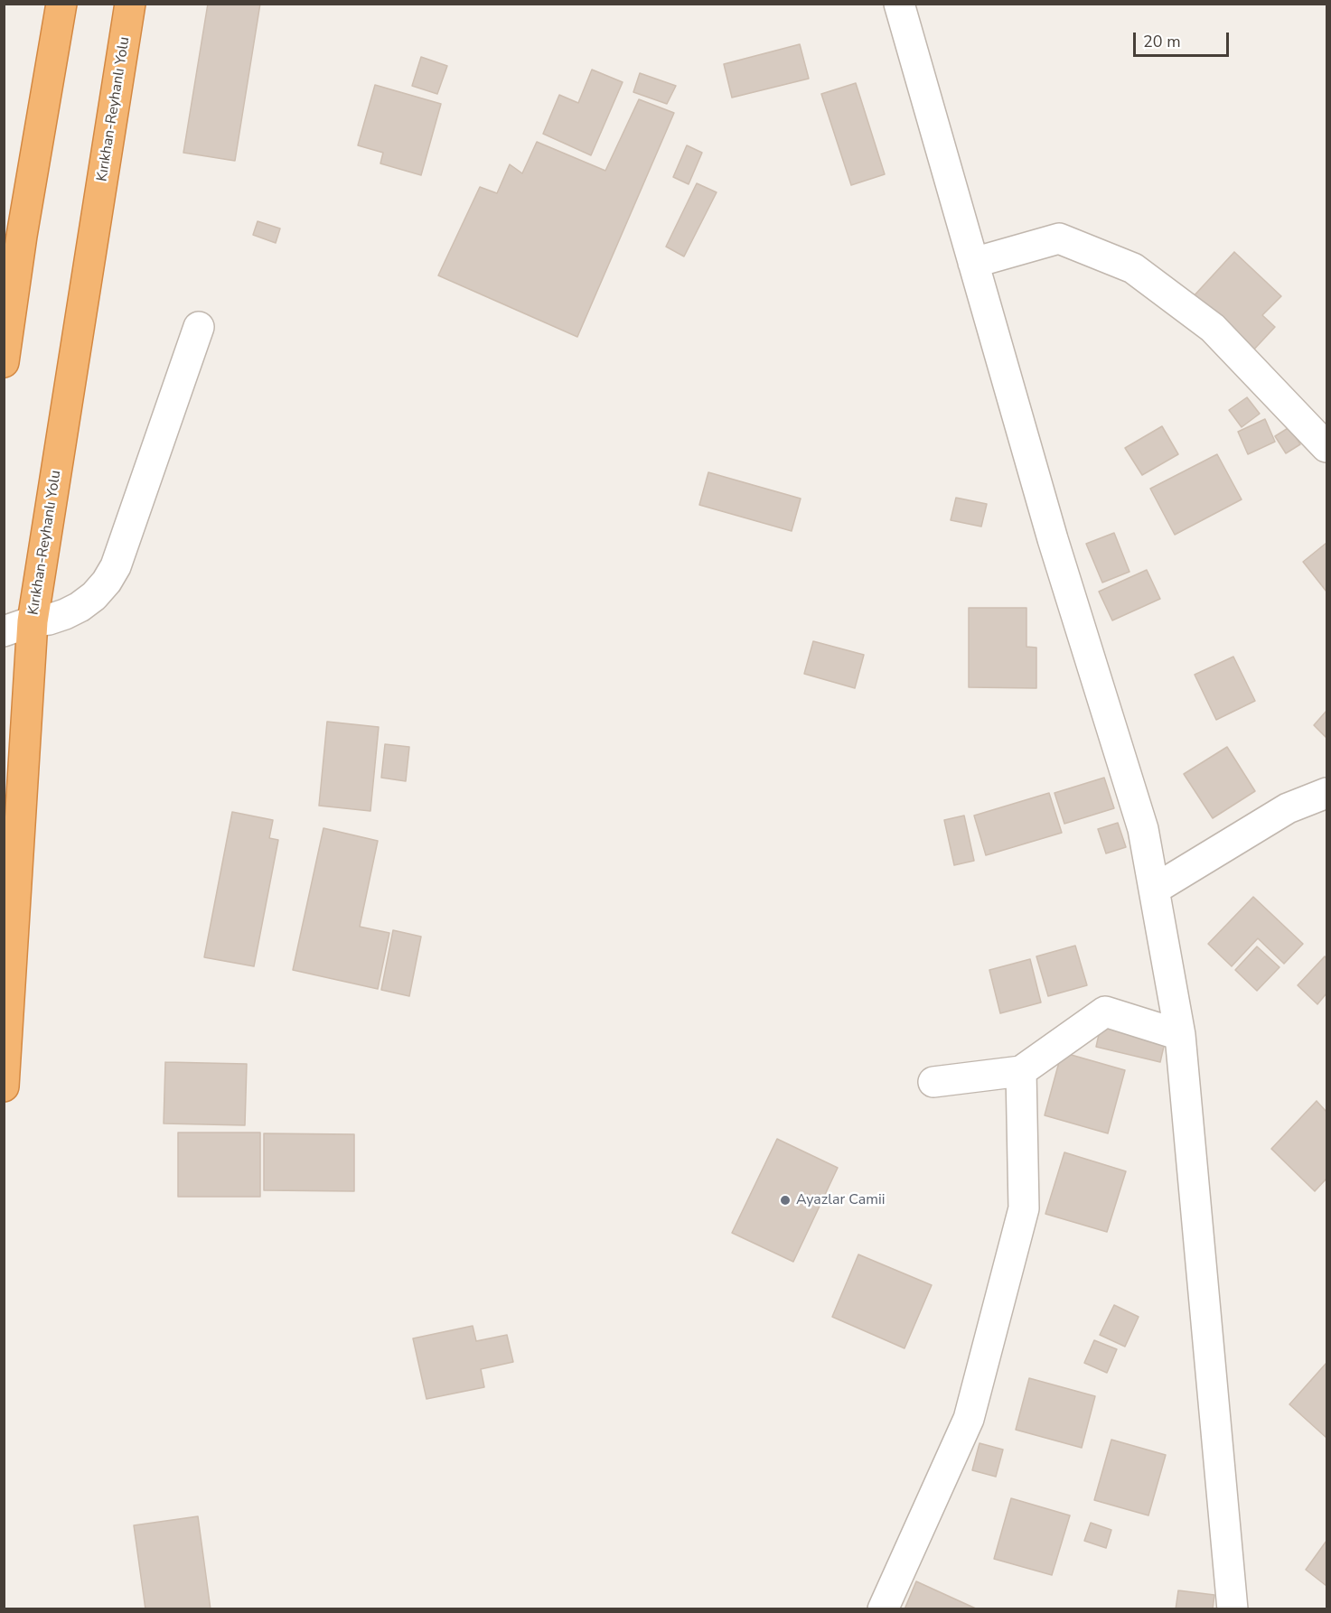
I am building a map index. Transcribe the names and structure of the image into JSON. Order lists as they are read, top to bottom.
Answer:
{
  "streets": {
    "highway": ["Kırıkhan-Reyhanlı Yolu"]
  },
  "places": ["Ayazlar Camii"],
  "scale_bar": "20 m"
}
